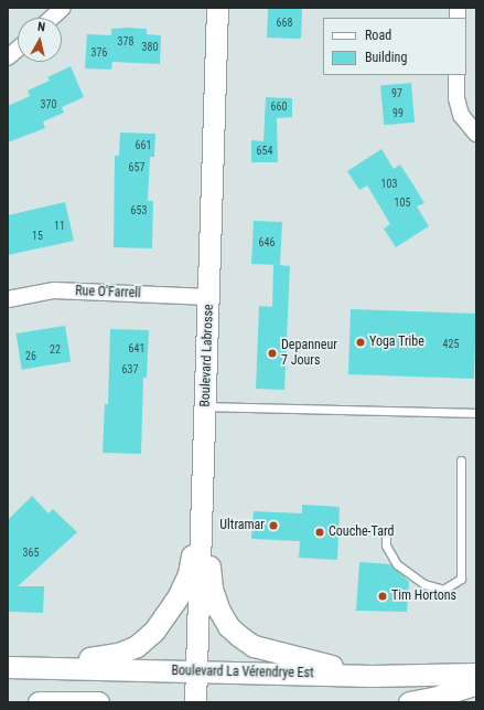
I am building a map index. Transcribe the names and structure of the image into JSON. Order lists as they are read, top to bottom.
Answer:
{
  "streets": {
    "main road": ["Boulevard Labrosse", "Boulevard La Vérendrye Est"],
    "street": ["Rue O'Farrell"]
  },
  "crossings": [
    ["Rue O'Farrell", "Boulevard Labrosse"],
    ["Boulevard Labrosse", "Boulevard La Vérendrye Est"]
  ],
  "places": [
    "Yoga Tribe",
    "Depanneur 7 Jours",
    "Ultramar",
    "Couche-Tard",
    "Tim Hortons"
  ],
  "house_numbers": [
    "668",
    "378",
    "380",
    "376",
    "97",
    "370",
    "660",
    "99",
    "661",
    "654",
    "657",
    "103",
    "105",
    "653",
    "11",
    "15",
    "646",
    "425",
    "641",
    "22",
    "26",
    "637",
    "365"
  ],
  "legend": ["Road", "Building"],
  "north": "top"
}
